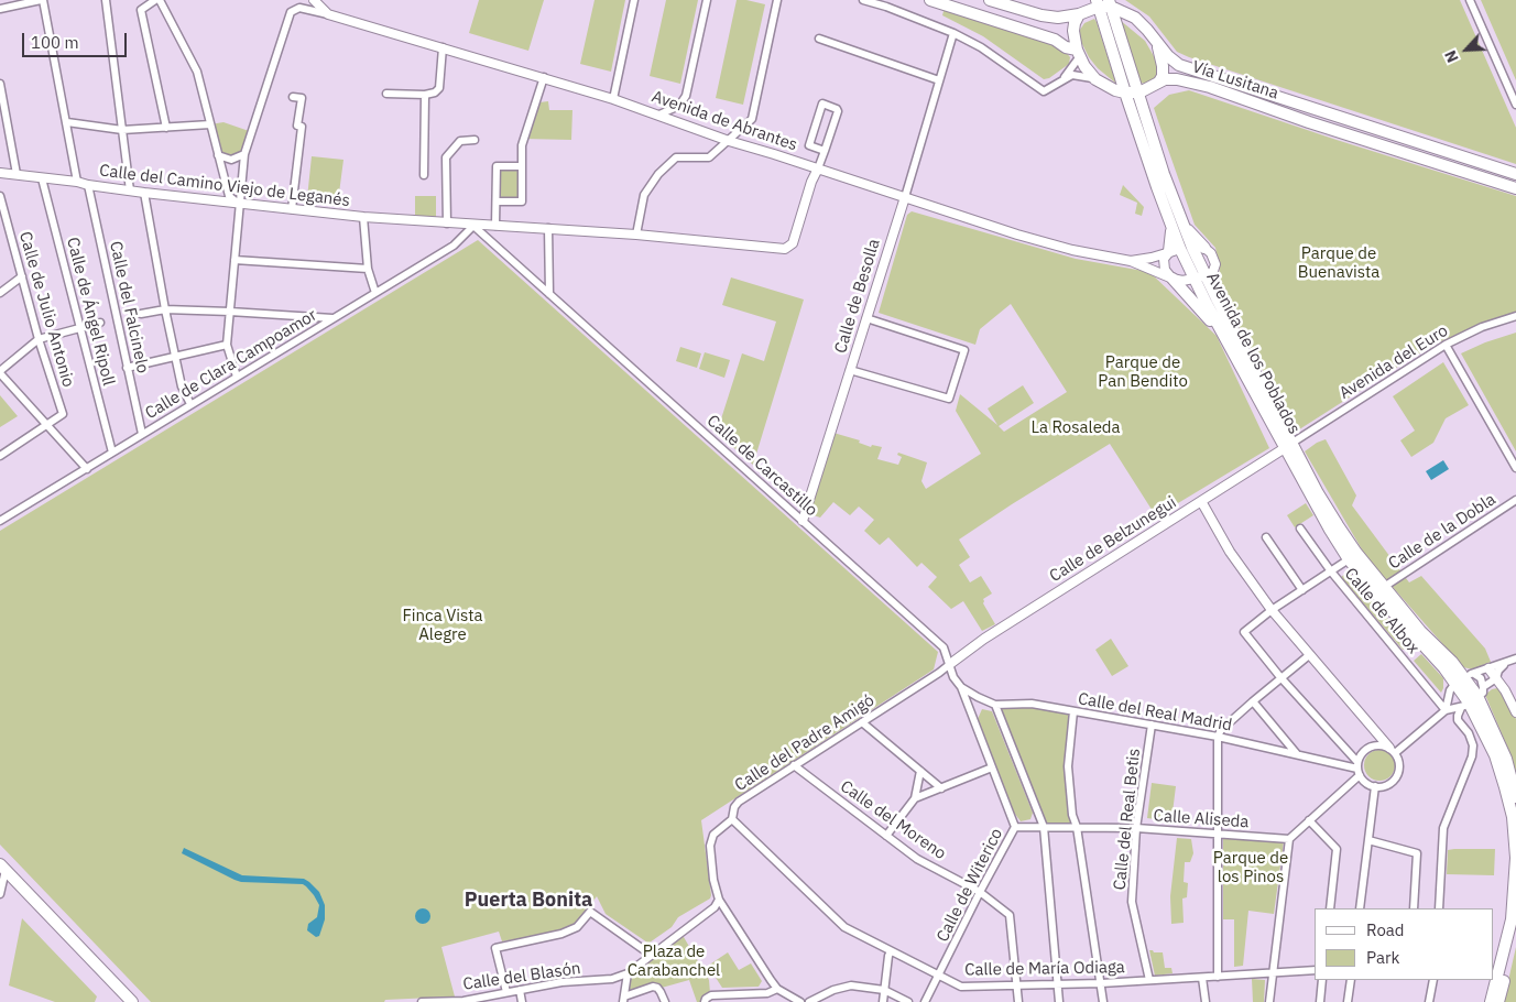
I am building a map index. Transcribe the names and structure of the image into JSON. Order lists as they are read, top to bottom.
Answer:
{
  "streets": {
    "main road": ["Vía Lusitana", "Avenida de los Poblados"],
    "street": [
      "Avenida de Abrantes",
      "Calle del Camino Viejo de Leganés",
      "Calle de Besolla",
      "Calle del Falcinelo",
      "Calle de Julio Antonio",
      "Calle de Ángel Ripoll",
      "Avenida del Euro",
      "Calle de Clara Campoamor",
      "Calle de Carcastillo",
      "Calle de la Dobla",
      "Calle de Belzunegui",
      "Calle de Albox",
      "Calle del Real Madrid",
      "Calle del Padre Amigó",
      "Calle del Real Betis",
      "Calle Aliseda",
      "Calle del Moreno",
      "Calle de Witerico",
      "Calle de María Odiaga",
      "Calle del Blasón"
    ]
  },
  "crossings": [
    ["Vía Lusitana", "Avenida de los Poblados"],
    ["Avenida de Abrantes", "Calle del Camino Viejo de Leganés"],
    ["Avenida de Abrantes", "Calle de Besolla"],
    ["Avenida de Abrantes", "Avenida de los Poblados"],
    ["Calle del Camino Viejo de Leganés", "Calle del Falcinelo"],
    ["Calle del Camino Viejo de Leganés", "Calle de Ángel Ripoll"],
    ["Calle del Camino Viejo de Leganés", "Calle de Clara Campoamor"],
    ["Calle del Camino Viejo de Leganés", "Calle de Carcastillo"],
    ["Calle de Besolla", "Calle de Carcastillo"],
    ["Calle del Falcinelo", "Calle de Clara Campoamor"],
    ["Calle de Ángel Ripoll", "Calle de Clara Campoamor"],
    ["Avenida de los Poblados", "Avenida del Euro"],
    ["Avenida de los Poblados", "Calle de la Dobla"],
    ["Avenida de los Poblados", "Calle de Belzunegui"],
    ["Avenida del Euro", "Calle de Belzunegui"],
    ["Calle de Clara Campoamor", "Calle de Carcastillo"],
    ["Calle de Carcastillo", "Calle de Belzunegui"],
    ["Calle de Carcastillo", "Calle del Real Madrid"],
    ["Calle de Carcastillo", "Calle del Padre Amigó"],
    ["Calle de Belzunegui", "Calle del Padre Amigó"],
    ["Calle del Real Madrid", "Calle del Real Betis"],
    ["Calle del Real Madrid", "Calle de Witerico"],
    ["Calle del Padre Amigó", "Calle del Moreno"],
    ["Calle del Padre Amigó", "Calle de María Odiaga"],
    ["Calle del Real Betis", "Calle Aliseda"],
    ["Calle del Real Betis", "Calle de María Odiaga"],
    ["Calle Aliseda", "Calle de Witerico"],
    ["Calle del Moreno", "Calle de Witerico"],
    ["Calle del Moreno", "Calle de María Odiaga"],
    ["Calle de Witerico", "Calle de María Odiaga"]
  ],
  "districts": ["Puerta Bonita"],
  "parks": [
    "Parque de Buenavista",
    "Parque de Pan Bendito",
    "La Rosaleda",
    "Finca Vista Alegre",
    "Parque de los Pinos",
    "Plaza de Carabanchel"
  ],
  "legend": ["Road", "Park"],
  "scale_bar": "100 m",
  "north": "bottom left"
}
